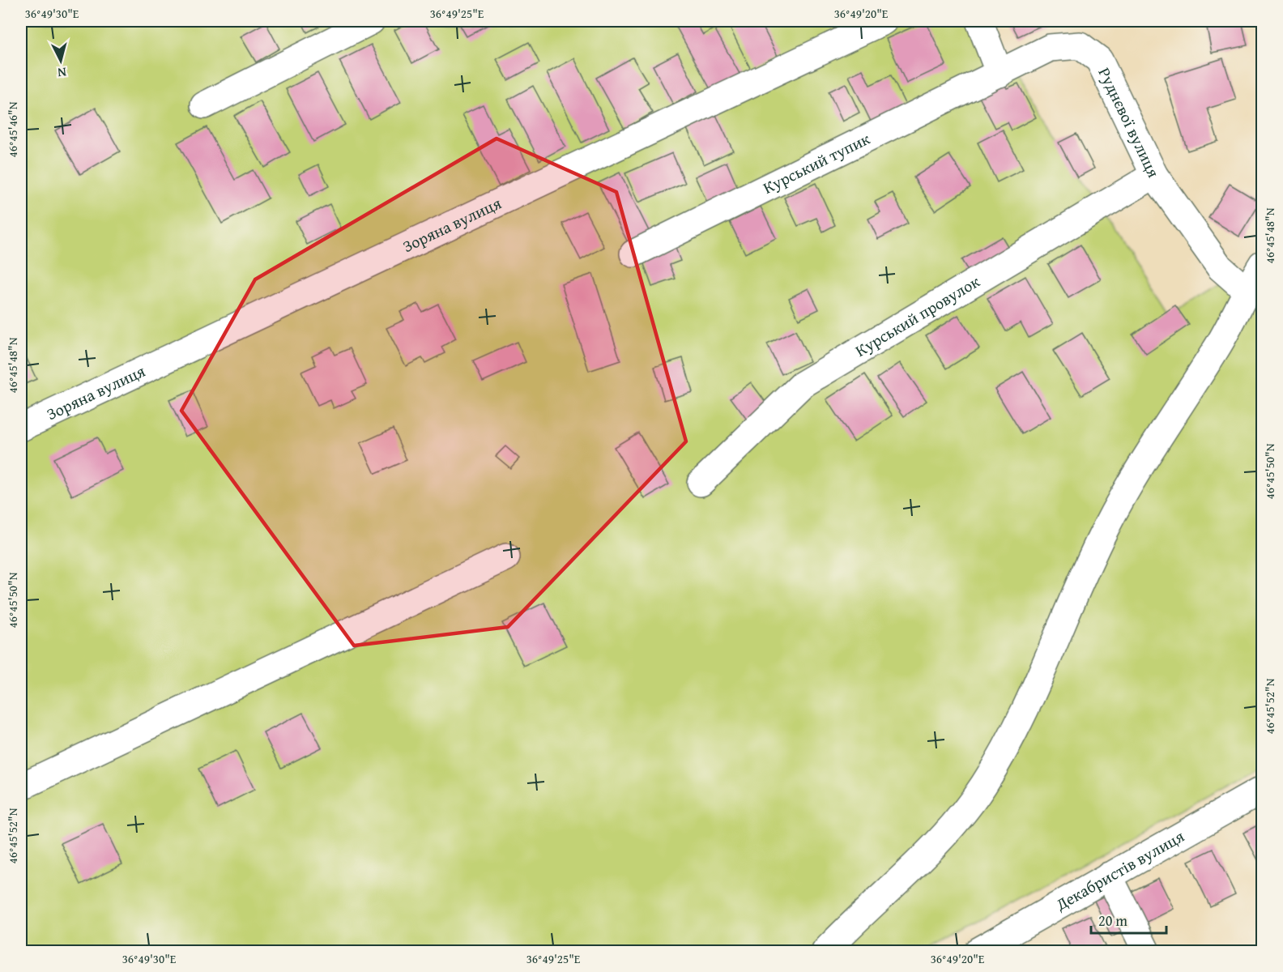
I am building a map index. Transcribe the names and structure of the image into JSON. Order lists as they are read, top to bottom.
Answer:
{
  "streets": {
    "street": [
      "Руднєвої вулиця",
      "Курський тупик",
      "Зоряна вулиця",
      "Курський провулок",
      "Декабристів вулиця"
    ]
  },
  "crossings": [
    ["Руднєвої вулиця", "Курський тупик"],
    ["Руднєвої вулиця", "Курський провулок"]
  ],
  "scale_bar": "20 m",
  "north": "bottom",
  "coordinates": [
    "36°49'30\"E",
    "36°49'25\"E",
    "36°49'20\"E",
    "46°45'46\"N",
    "46°45'48\"N",
    "46°45'50\"N",
    "46°45'52\"N"
  ]
}
